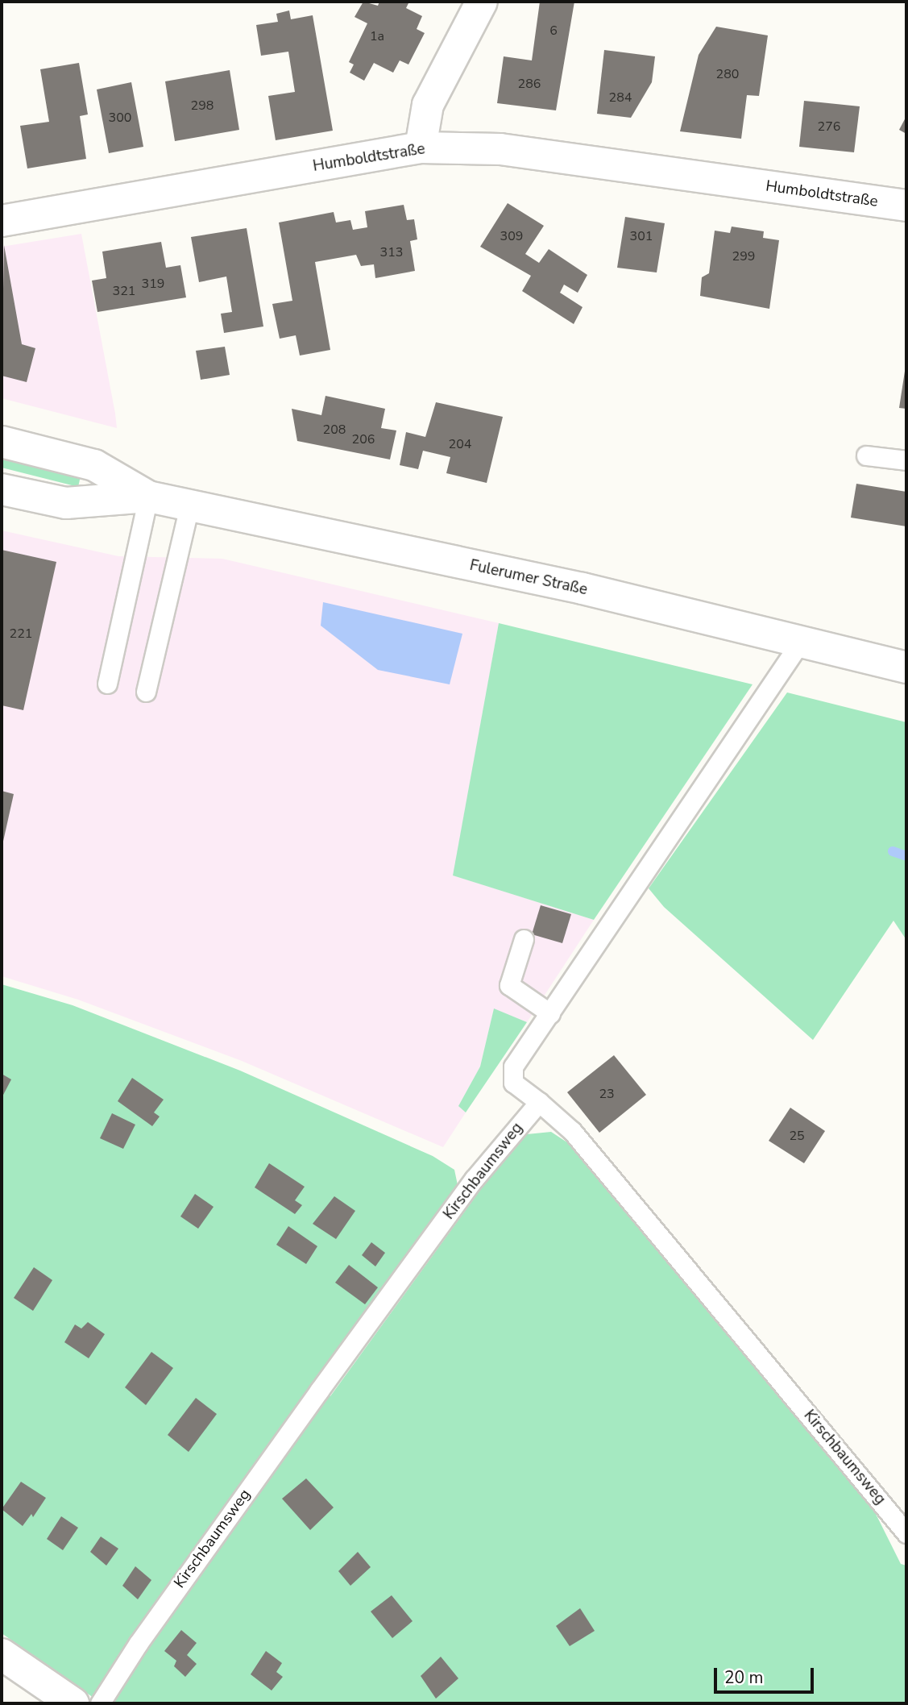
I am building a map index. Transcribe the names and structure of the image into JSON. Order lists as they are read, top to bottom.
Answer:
{
  "streets": {
    "street": ["Humboldtstraße", "Fulerumer Straße"],
    "lane": ["Kirschbaumsweg"]
  },
  "house_numbers": [
    "6",
    "1a",
    "280",
    "286",
    "284",
    "298",
    "300",
    "276",
    "309",
    "301",
    "313",
    "299",
    "319",
    "321",
    "208",
    "206",
    "204",
    "221",
    "23",
    "25"
  ],
  "scale_bar": "20 m"
}
